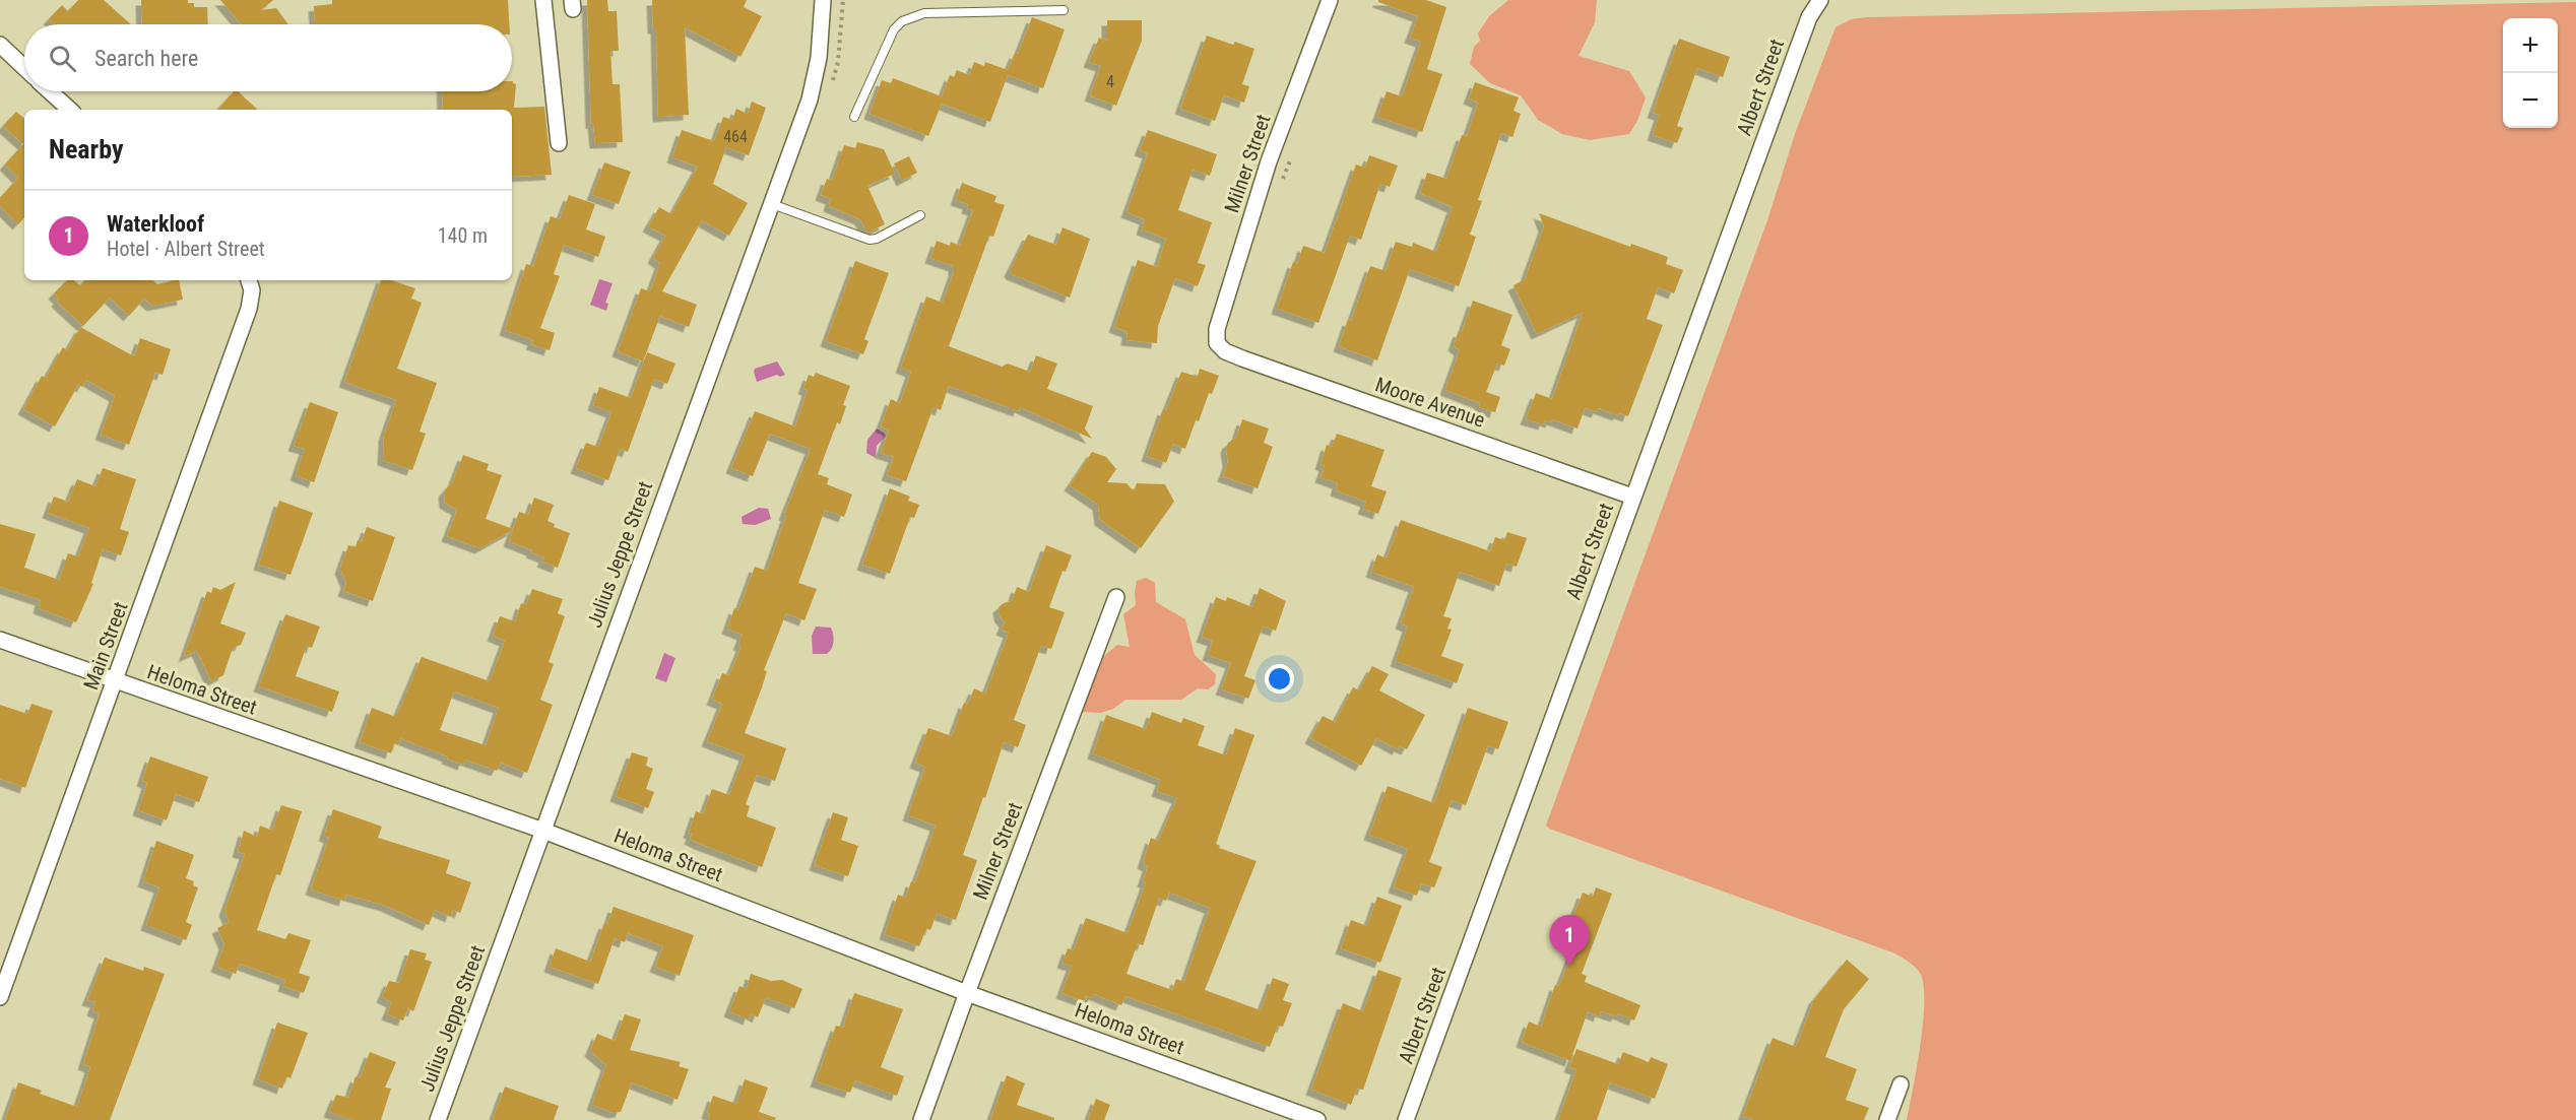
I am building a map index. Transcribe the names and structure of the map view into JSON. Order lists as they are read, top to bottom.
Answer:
{
  "streets": {
    "street": [
      "Albert Street",
      "Milner Street",
      "Moore Avenue",
      "Julius Jeppe Street",
      "Main Street",
      "Heloma Street"
    ]
  },
  "crossings": [
    ["Albert Street", "Moore Avenue"],
    ["Milner Street", "Moore Avenue"],
    ["Milner Street", "Heloma Street"],
    ["Julius Jeppe Street", "Heloma Street"],
    ["Main Street", "Heloma Street"]
  ],
  "house_numbers": ["4", "464"],
  "page": {
    "map_buttons": ["+", "−"],
    "search": "Search here",
    "heading": "Nearby",
    "list": [
      {
        "mark": "1",
        "name": "Waterkloof",
        "note": "Hotel · Albert Street",
        "value": "140 m"
      }
    ],
    "pins": "1"
  }
}
